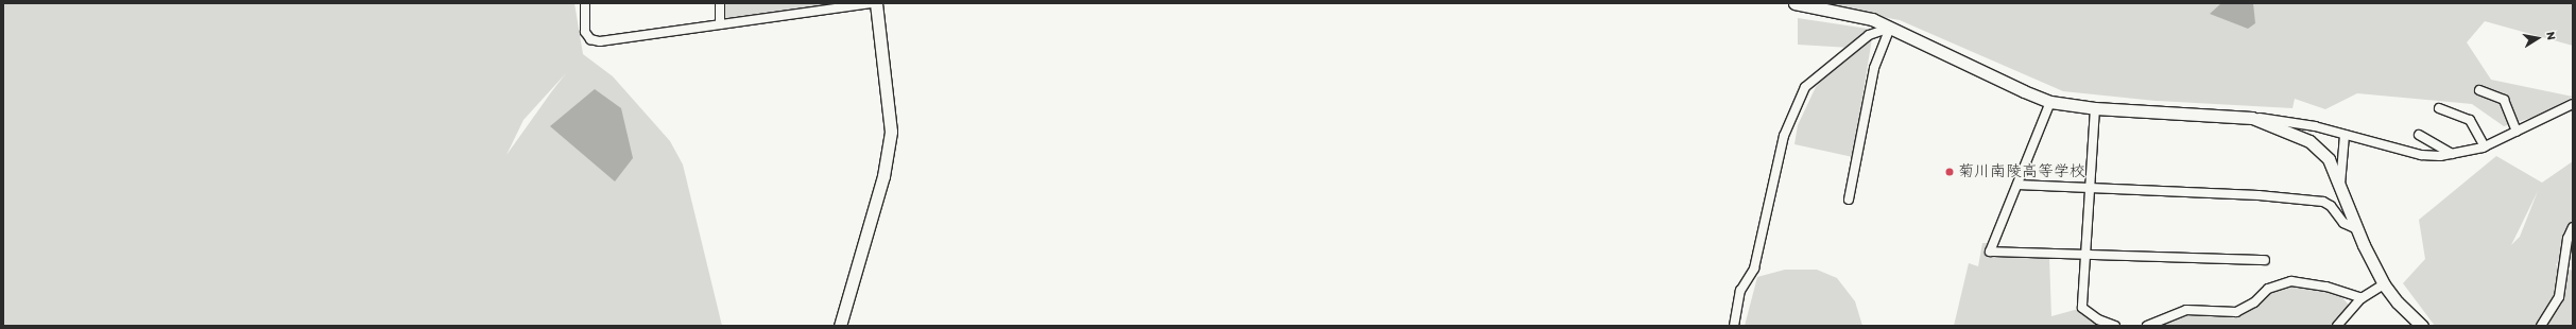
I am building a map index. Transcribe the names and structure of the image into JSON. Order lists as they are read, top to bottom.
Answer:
{
  "places": ["菊川南陵高等学校"],
  "north": "right"
}
